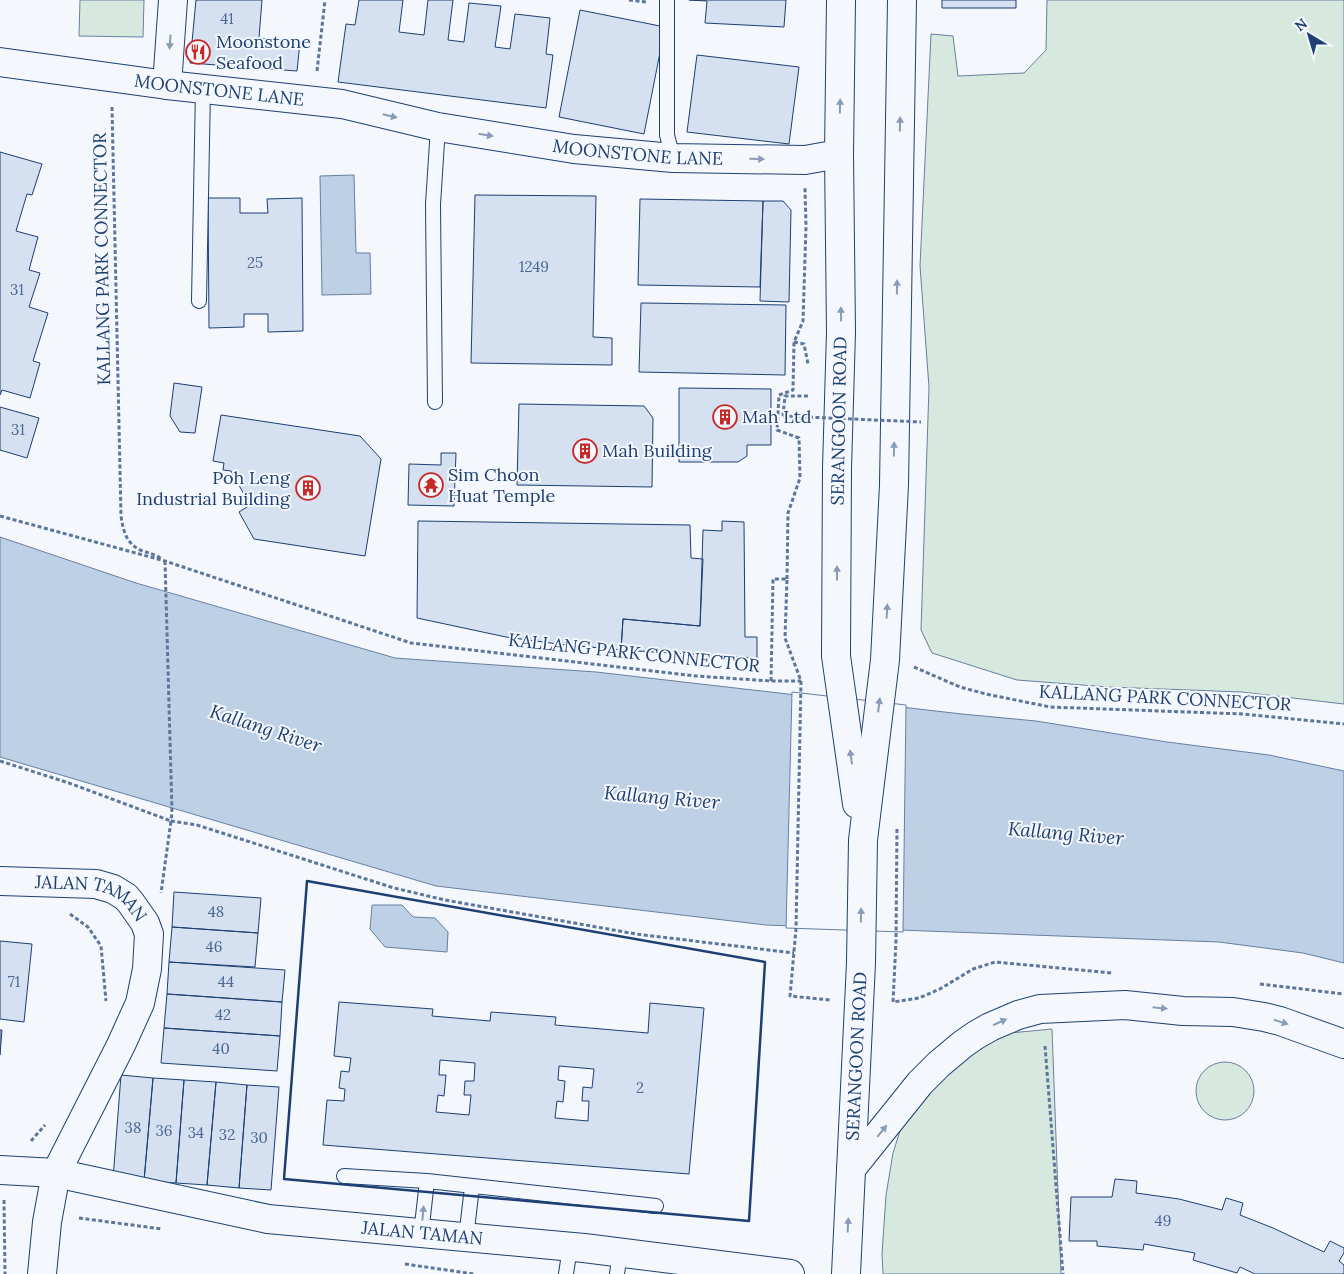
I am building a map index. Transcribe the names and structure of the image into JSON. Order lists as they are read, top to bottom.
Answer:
{
  "streets": {
    "main road": ["MOONSTONE LANE", "SERANGOON ROAD", "JALAN TAMAN"],
    "path": ["KALLANG PARK CONNECTOR"]
  },
  "crossings": [
    ["MOONSTONE LANE", "KALLANG PARK CONNECTOR"],
    ["MOONSTONE LANE", "SERANGOON ROAD"],
    ["KALLANG PARK CONNECTOR", "SERANGOON ROAD"]
  ],
  "one_way": ["MOONSTONE LANE", "SERANGOON ROAD"],
  "water": ["Kallang River"],
  "places": {
    "restaurant": ["Moonstone Seafood"],
    "building": ["Mah Ltd", "Mah Building", "Poh Leng Industrial Building"],
    "temple": ["Sim Choon Huat Temple"]
  },
  "house_numbers": [
    "41",
    "25",
    "1249",
    "31",
    "31",
    "48",
    "46",
    "71",
    "44",
    "42",
    "40",
    "2",
    "38",
    "36",
    "34",
    "32",
    "30",
    "49"
  ],
  "north": "top left"
}
